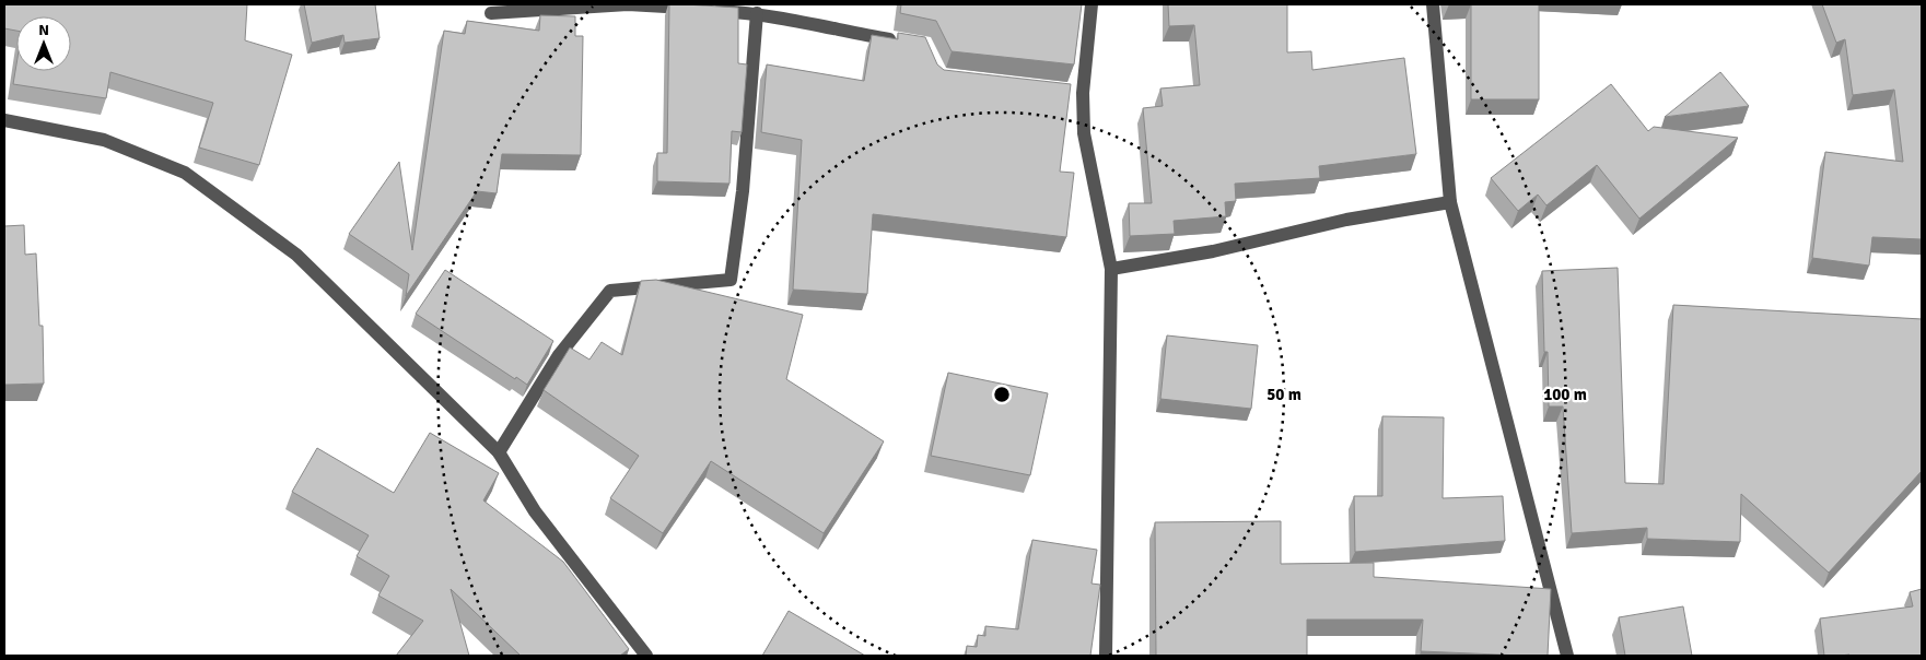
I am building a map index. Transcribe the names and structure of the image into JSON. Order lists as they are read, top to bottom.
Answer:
{
  "north": "top",
  "rings": ["50 m", "100 m"]
}
